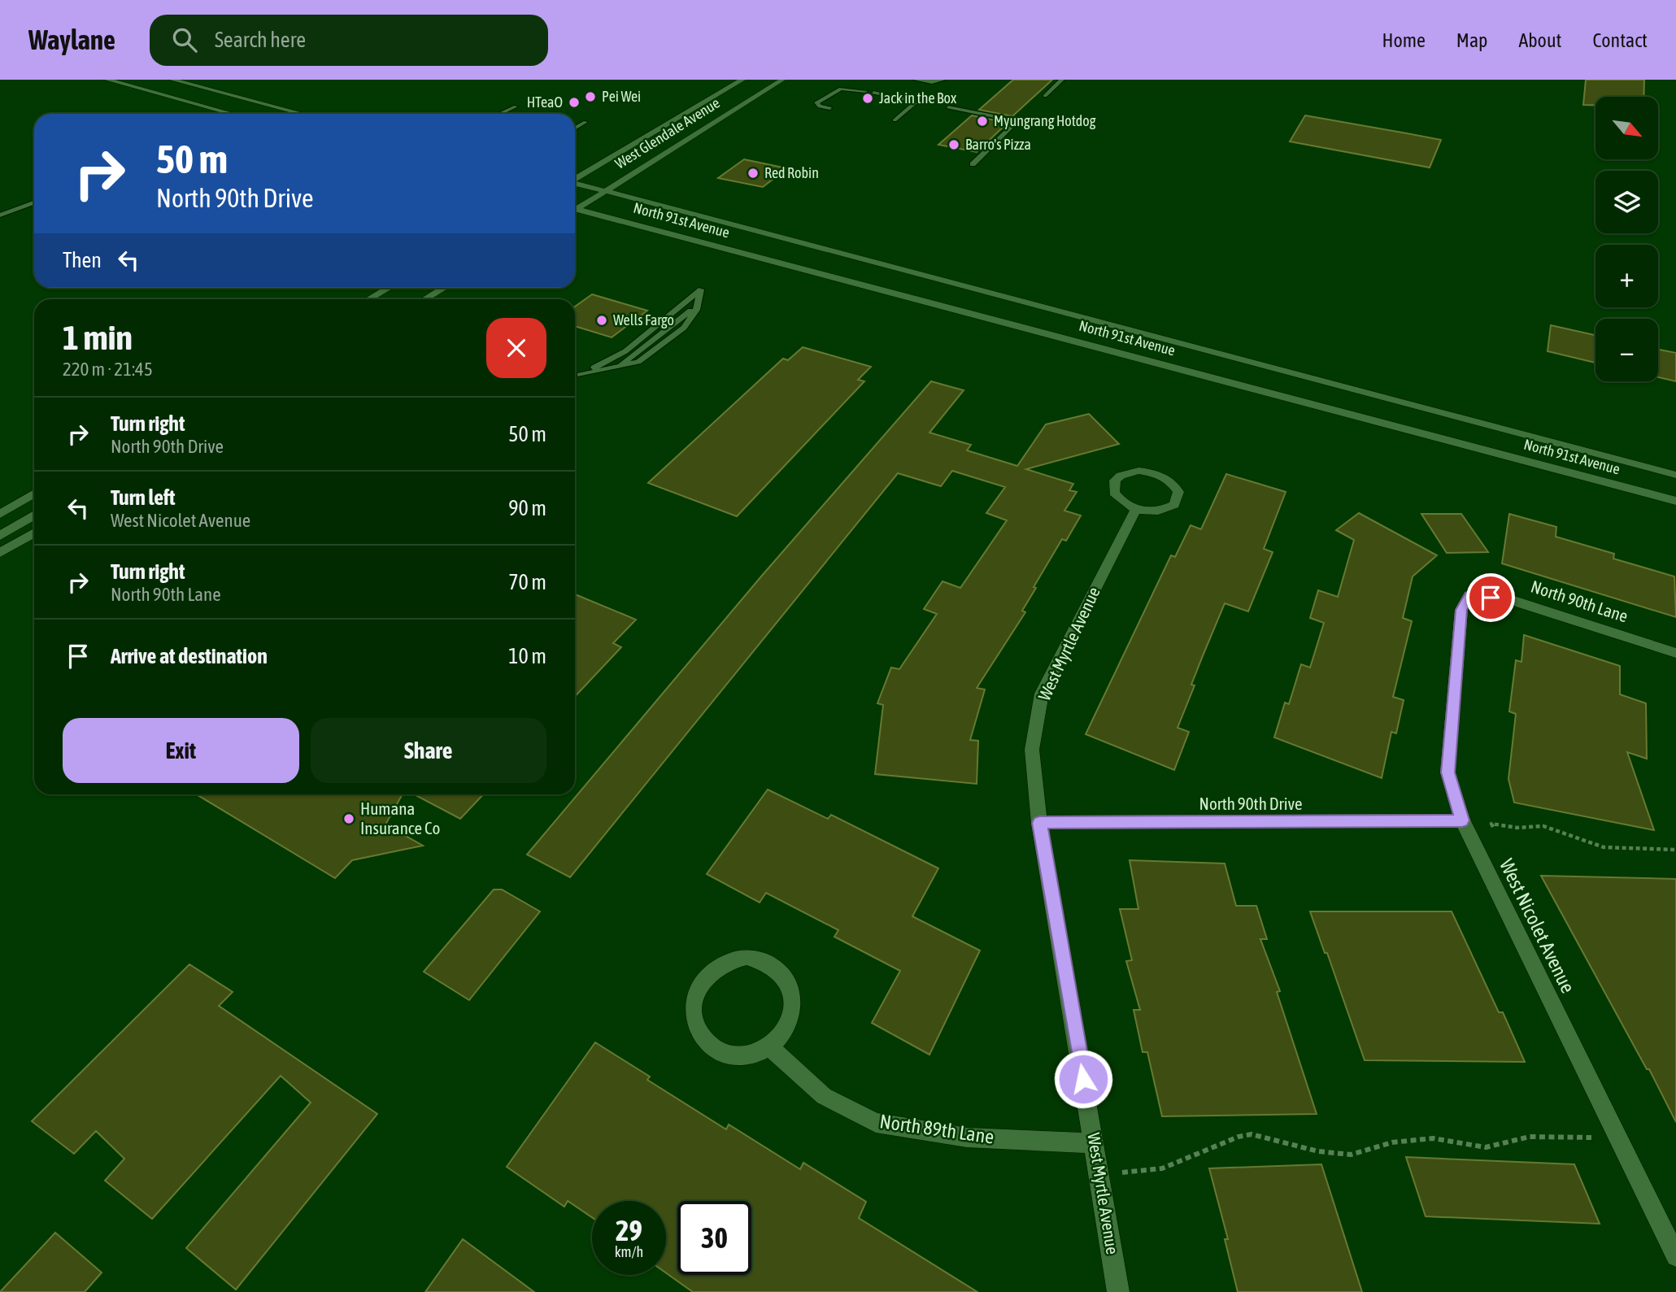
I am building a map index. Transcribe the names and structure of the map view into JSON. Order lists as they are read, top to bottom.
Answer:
{
  "streets": {
    "main road": [
      "West Glendale Avenue",
      "North 91st Avenue",
      "North 90th Lane",
      "West Myrtle Avenue",
      "North 90th Drive",
      "West Nicolet Avenue",
      "North 89th Lane"
    ]
  },
  "crossings": [
    ["West Glendale Avenue", "North 91st Avenue"],
    ["North 90th Lane", "West Nicolet Avenue"],
    ["West Myrtle Avenue", "North 90th Drive"],
    ["West Myrtle Avenue", "North 89th Lane"],
    ["North 90th Drive", "West Nicolet Avenue"]
  ],
  "places": [
    "Pei Wei",
    "Jack in the Box",
    "HTeaO",
    "Myungrang Hotdog",
    "Barro's Pizza",
    "Red Robin",
    "Wells Fargo",
    "Humana Insurance Co"
  ],
  "north": "bottom right",
  "page": {
    "header": "Waylane",
    "search": "Search here",
    "nav": [
      "Home",
      "Map",
      "About",
      "Contact"
    ],
    "map_buttons": ["+", "−"],
    "turn": ["50 m", "North 90th Drive"],
    "then": "Then",
    "heading": ["1 min", "220 m · 21:45"],
    "list": [
      {
        "name": "Turn right",
        "note": "North 90th Drive",
        "value": "50 m"
      },
      {
        "name": "Turn left",
        "note": "West Nicolet Avenue",
        "value": "90 m"
      },
      {
        "name": "Turn right",
        "note": "North 90th Lane",
        "value": "70 m"
      },
      {
        "name": "Arrive at destination",
        "value": "10 m"
      }
    ],
    "buttons": ["Exit", "Share"],
    "speed": "29 km/h",
    "limit": "30"
  }
}
